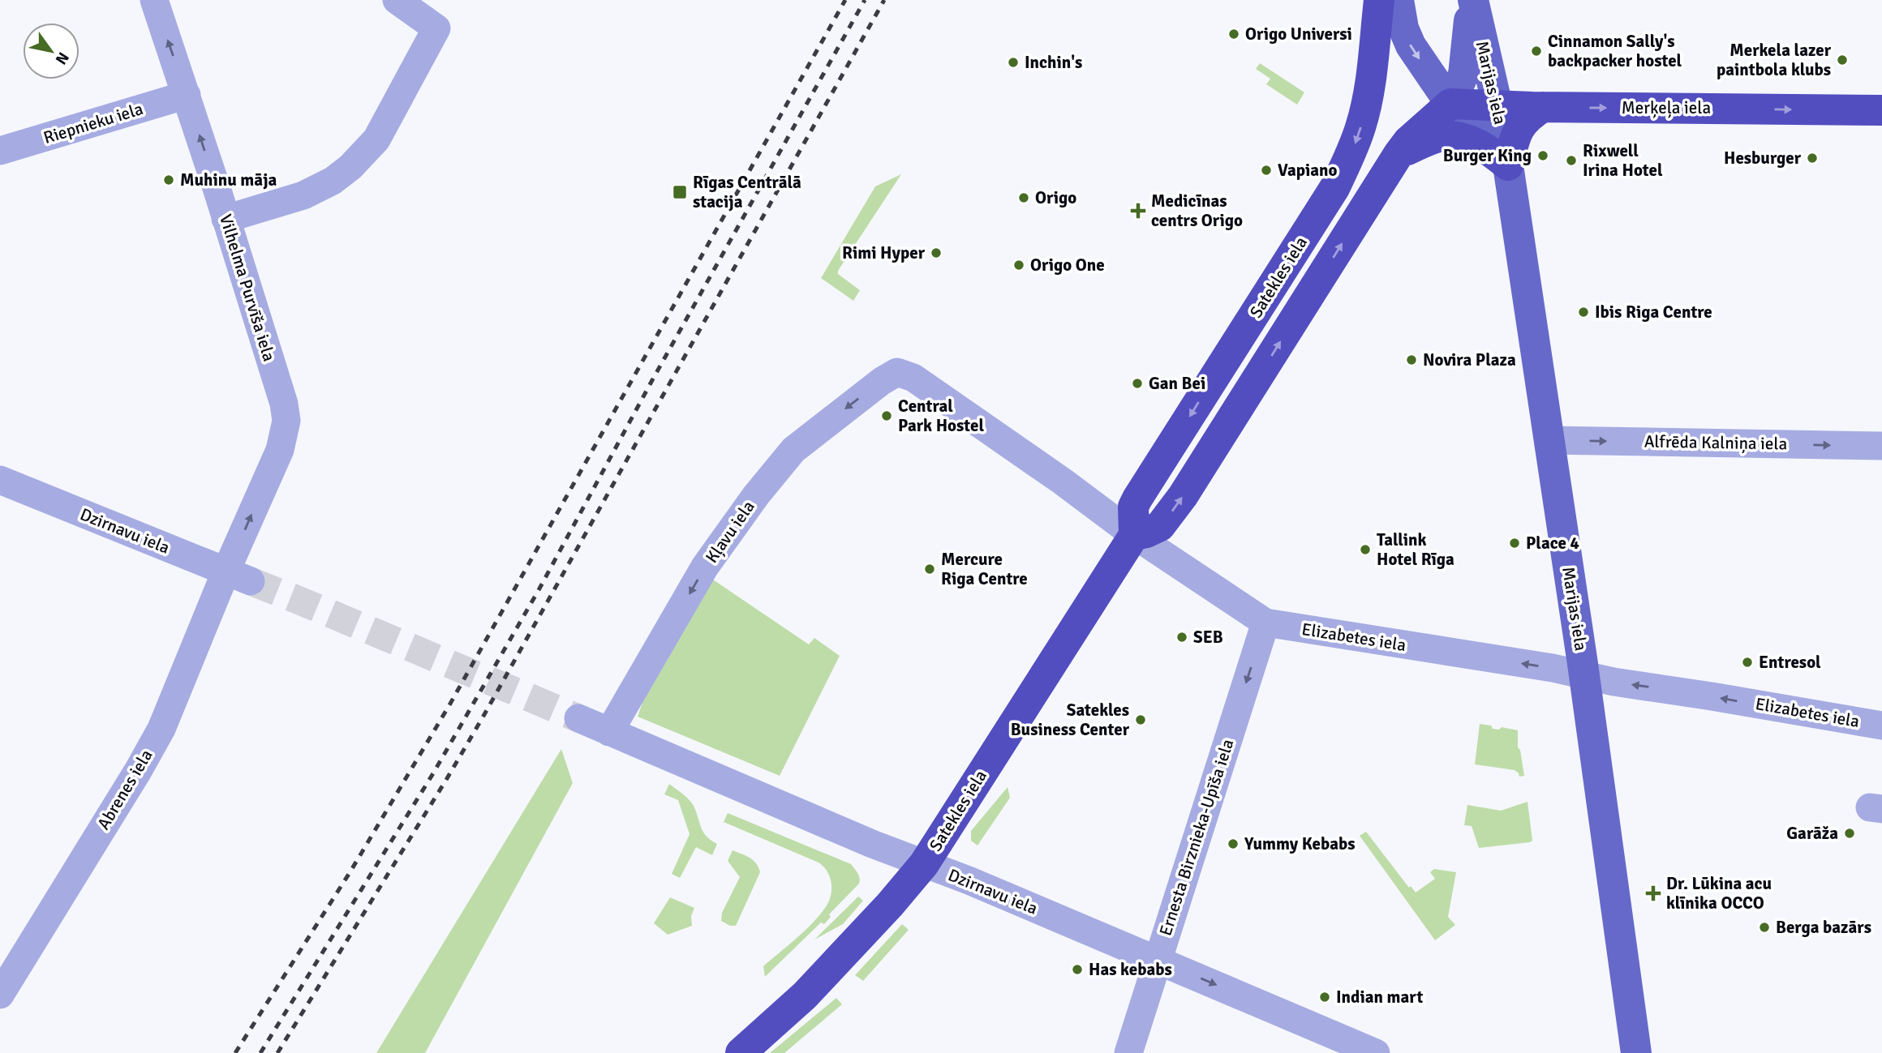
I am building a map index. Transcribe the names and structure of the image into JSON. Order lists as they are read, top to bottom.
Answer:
{
  "streets": {
    "highway": ["Merķeļa iela", "Satekles iela"],
    "main road": ["Marijas iela"],
    "street": [
      "Riepnieku iela",
      "Vilhelma Purvīša iela",
      "Alfrēda Kalniņa iela",
      "Dzirnavu iela",
      "Kļavu iela",
      "Elizabetes iela",
      "Abrenes iela",
      "Ernesta Birznieka-Upīša iela"
    ]
  },
  "crossings": [
    ["Marijas iela", "Merķeļa iela"],
    ["Marijas iela", "Alfrēda Kalniņa iela"],
    ["Marijas iela", "Elizabetes iela"],
    ["Riepnieku iela", "Vilhelma Purvīša iela"],
    ["Satekles iela", "Dzirnavu iela"],
    ["Satekles iela", "Elizabetes iela"],
    ["Vilhelma Purvīša iela", "Dzirnavu iela"],
    ["Vilhelma Purvīša iela", "Abrenes iela"],
    ["Dzirnavu iela", "Kļavu iela"],
    ["Dzirnavu iela", "Abrenes iela"],
    ["Dzirnavu iela", "Ernesta Birznieka-Upīša iela"],
    ["Kļavu iela", "Elizabetes iela"],
    ["Elizabetes iela", "Ernesta Birznieka-Upīša iela"]
  ],
  "one_way": [
    "Merķeļa iela",
    "Vilhelma Purvīša iela",
    "Alfrēda Kalniņa iela",
    "Kļavu iela",
    "Elizabetes iela",
    "Ernesta Birznieka-Upīša iela"
  ],
  "places": {
    "other": [
      "Origo Universi",
      "Cinnamon Sally's backpacker hostel",
      "Merkela lazer paintbola klubs",
      "Inchin's",
      "Burger King",
      "Hesburger",
      "Rixwell Irina Hotel",
      "Vapiano",
      "Muhinu māja",
      "Origo",
      "Rimi Hyper",
      "Origo One",
      "Ibis Riga Centre",
      "Novira Plaza",
      "Gan Bei",
      "Central Park Hostel",
      "Place 4",
      "Tallink Hotel Rīga",
      "Mercure Riga Centre",
      "SEB",
      "Entresol",
      "Satekles Business Center",
      "Garāža",
      "Yummy Kebabs",
      "Berga bazārs",
      "Has kebabs",
      "Indian mart"
    ],
    "transit": ["Rīgas Centrālā stacija"],
    "health": ["Medicīnas centrs Origo", "Dr. Lūkina acu klīnika OCCO"]
  },
  "north": "bottom right"
}
